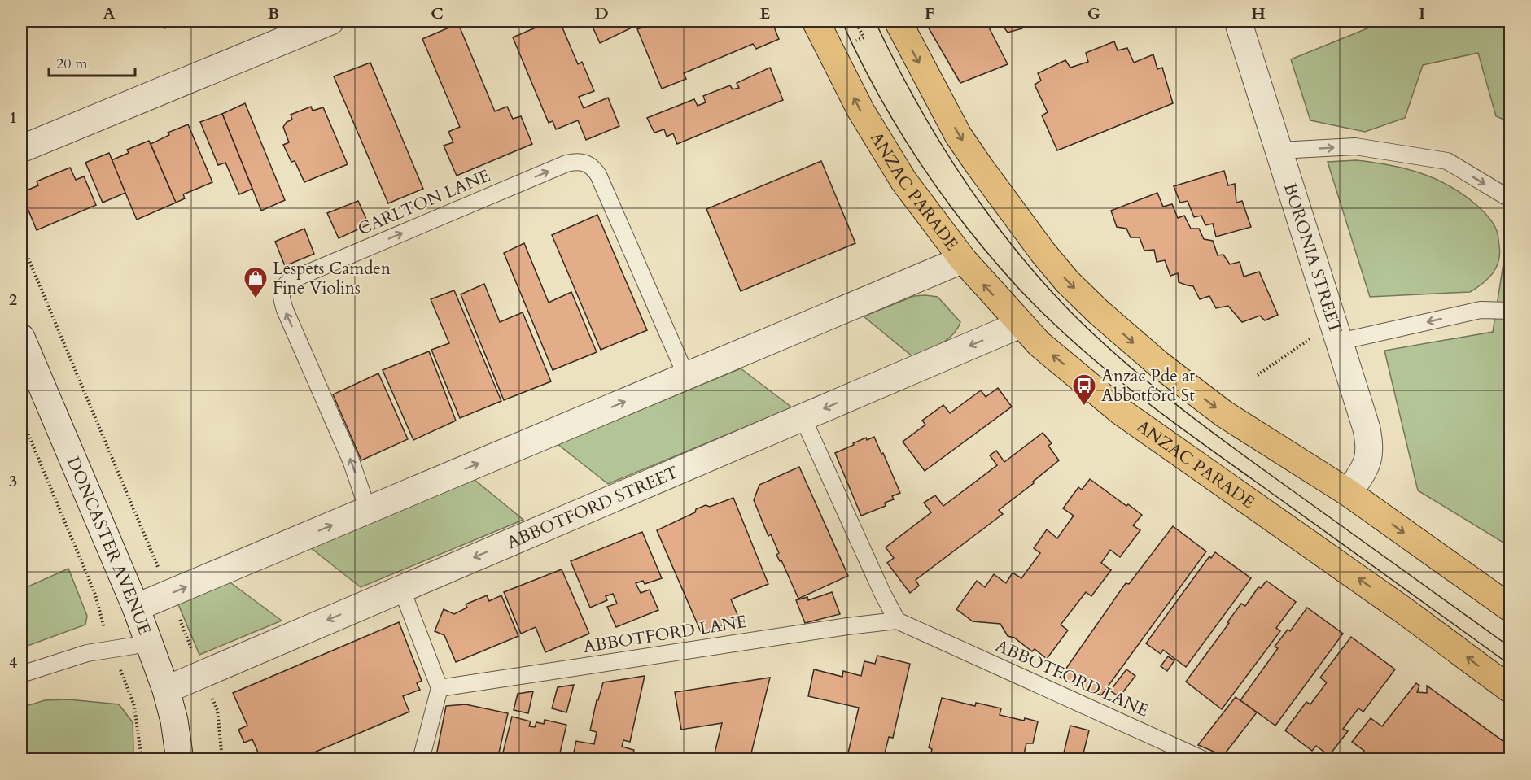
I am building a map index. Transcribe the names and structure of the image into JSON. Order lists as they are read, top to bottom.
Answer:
{
  "streets": {
    "main road": ["ANZAC PARADE"],
    "street": ["BORONIA STREET", "ABBOTFORD STREET", "DONCASTER AVENUE"],
    "lane": ["CARLTON LANE", "ABBOTFORD LANE"]
  },
  "crossings": [
    ["ANZAC PARADE", "ABBOTFORD STREET"],
    ["ABBOTFORD STREET", "DONCASTER AVENUE"]
  ],
  "places": {
    "shop": ["Lespets Camden Fine Violins"],
    "bus stop": ["Anzac Pde at Abbotford St"]
  },
  "scale_bar": "20 m",
  "grid": {
    "columns": [
      "A",
      "B",
      "C",
      "D",
      "E",
      "F",
      "G",
      "H",
      "I"
    ],
    "rows": [
      "1",
      "2",
      "3",
      "4"
    ]
  }
}
